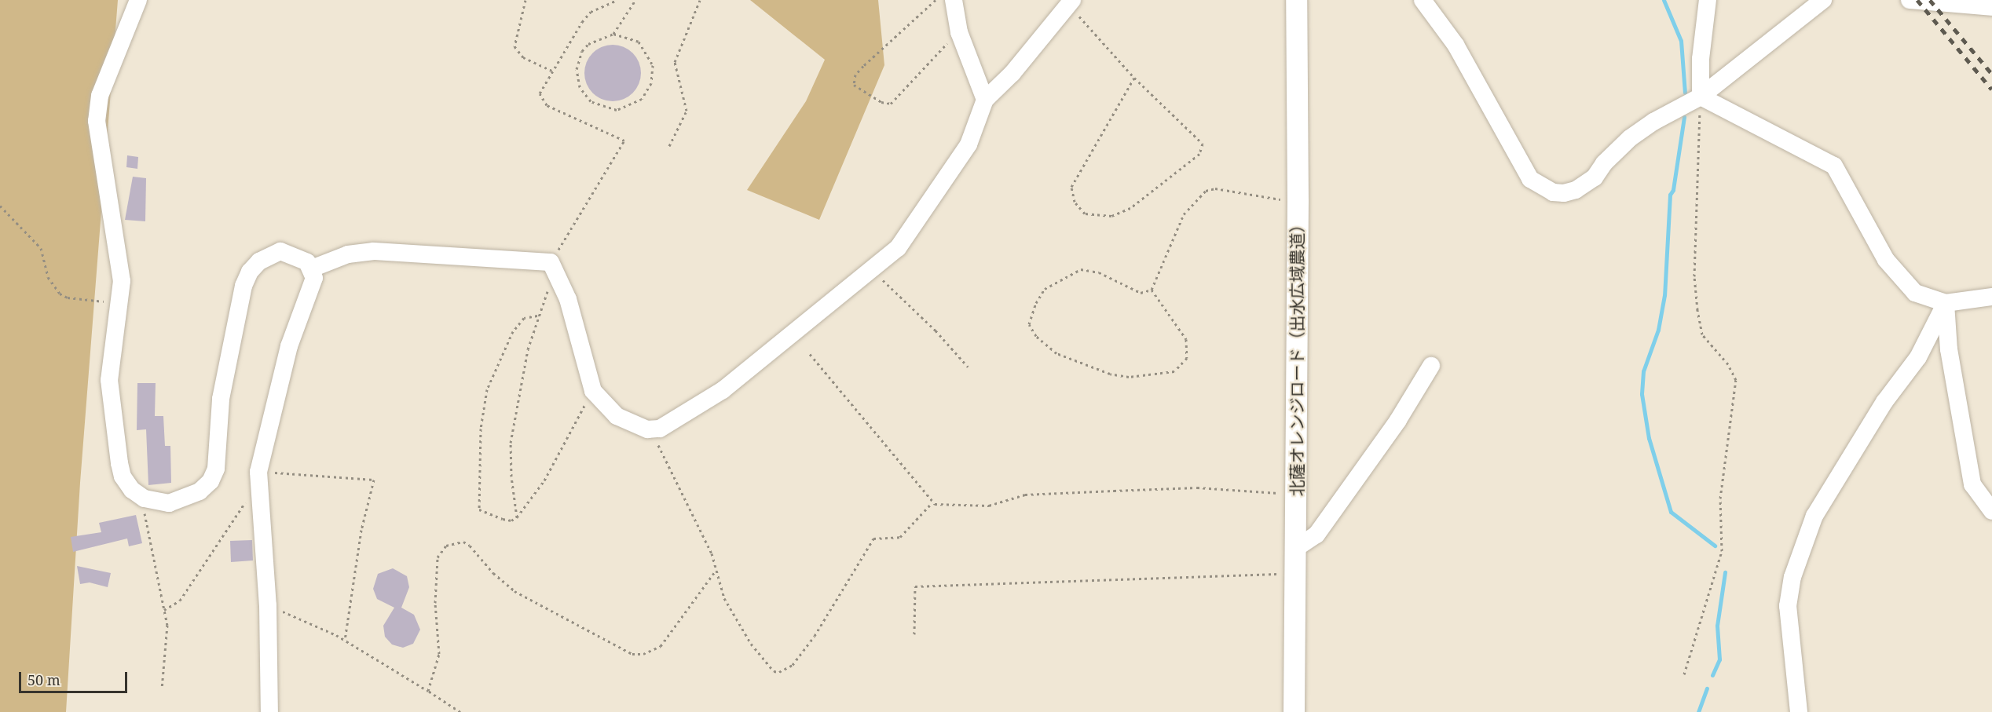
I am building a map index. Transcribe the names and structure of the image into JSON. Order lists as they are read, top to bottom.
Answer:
{
  "streets": {
    "street": ["北薩オレンジロード（出水広域農道）"]
  },
  "scale_bar": "50 m"
}
